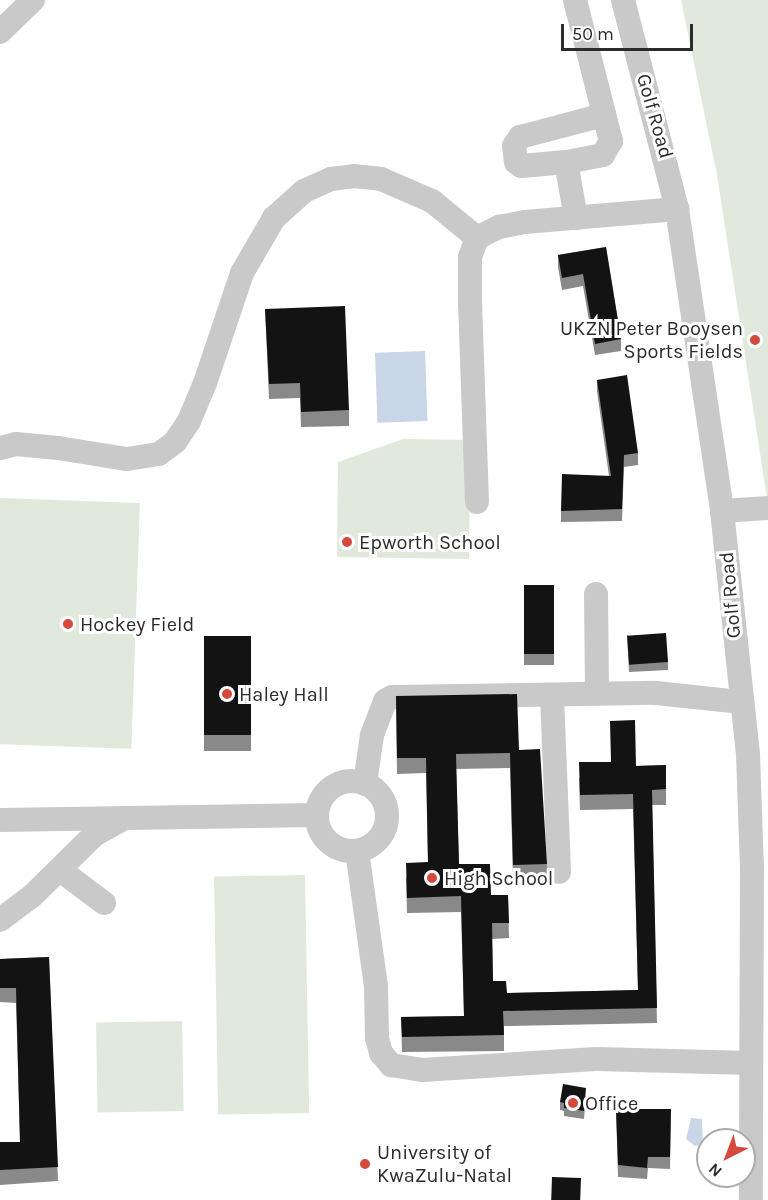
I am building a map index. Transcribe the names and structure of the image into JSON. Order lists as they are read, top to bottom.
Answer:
{
  "streets": {
    "street": ["Golf Road"]
  },
  "places": [
    "UKZN Peter Booysen Sports Fields",
    "Epworth School",
    "Hockey Field",
    "Haley Hall",
    "High School",
    "Office",
    "University of KwaZulu-Natal"
  ],
  "scale_bar": "50 m",
  "north": "bottom left"
}
